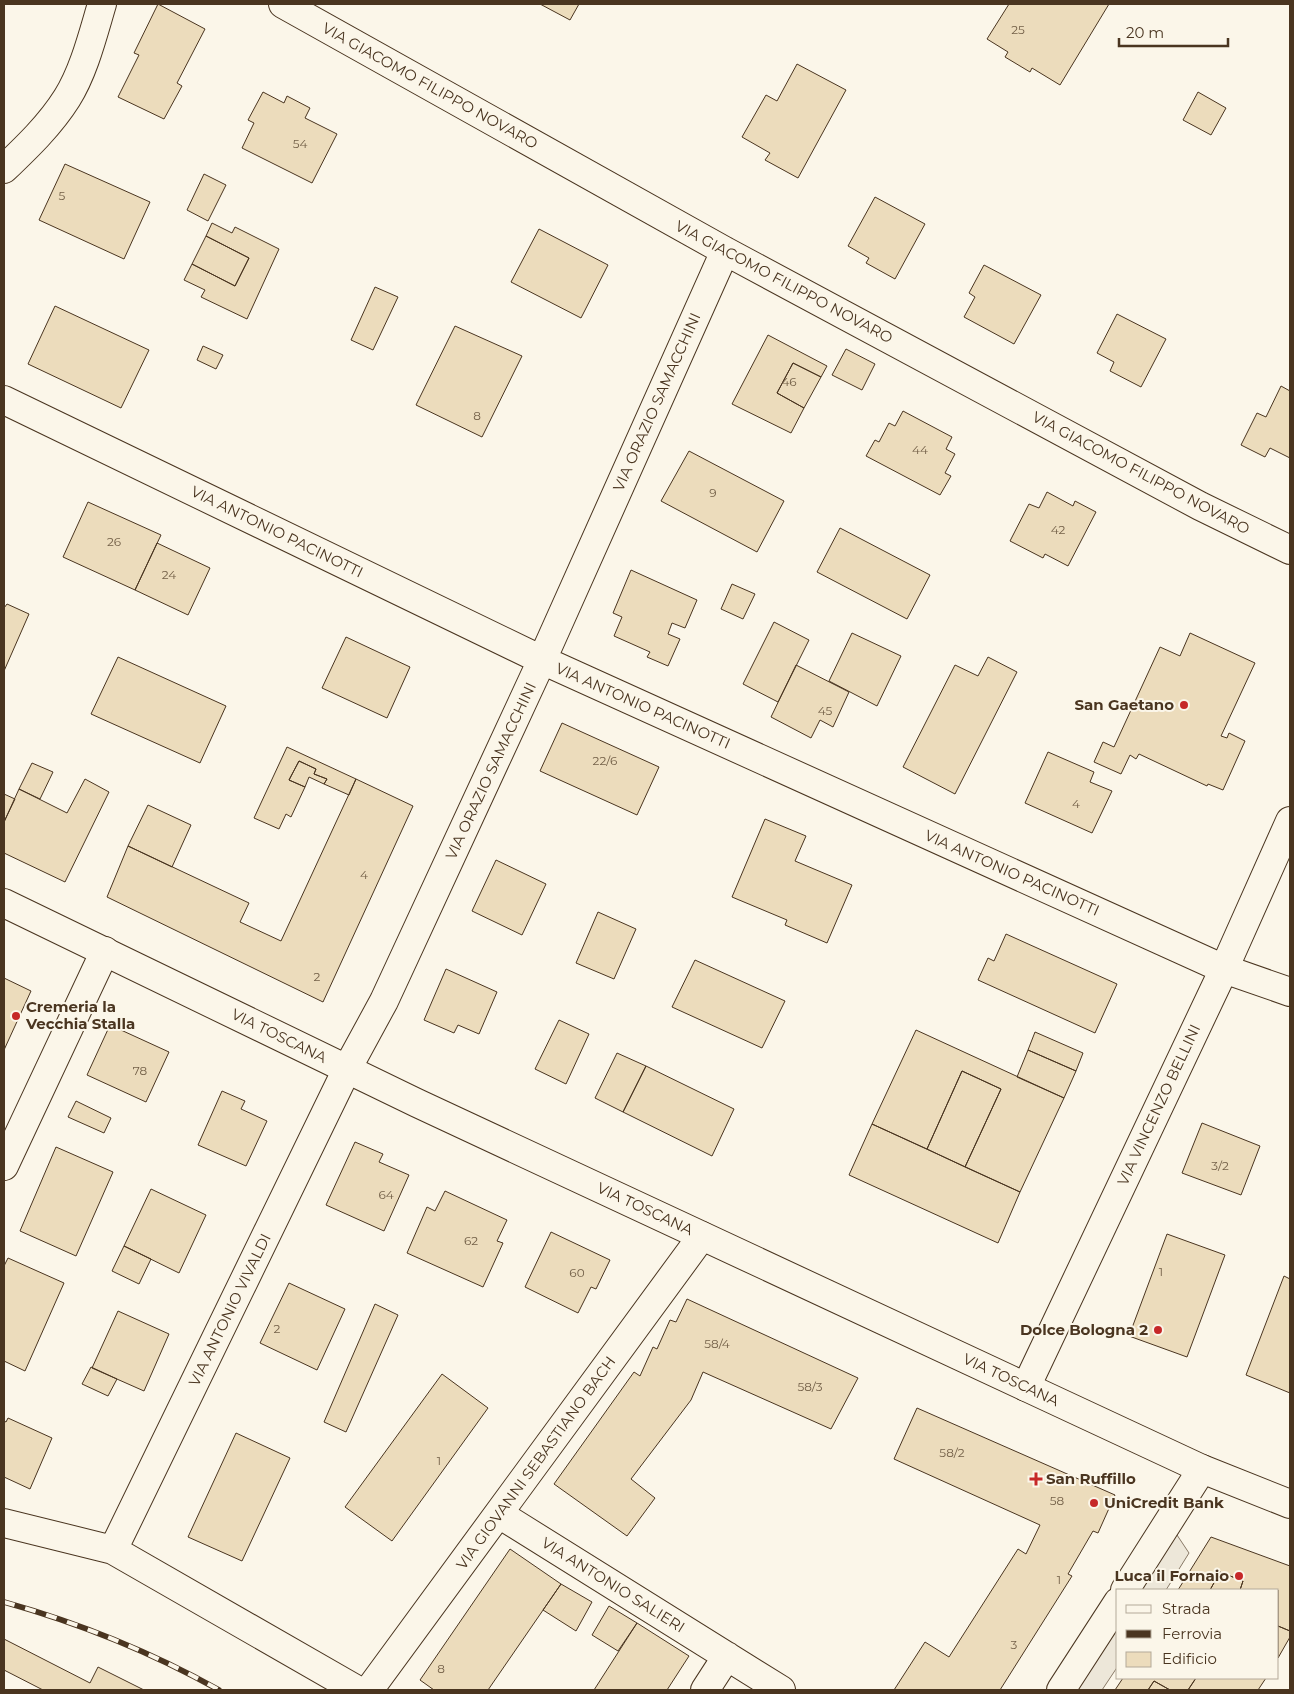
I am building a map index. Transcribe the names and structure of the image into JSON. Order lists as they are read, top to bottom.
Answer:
{
  "streets": {
    "street": [
      "VIA GIACOMO FILIPPO NOVARO",
      "VIA ORAZIO SAMACCHINI",
      "VIA ANTONIO PACINOTTI",
      "VIA TOSCANA",
      "VIA VINCENZO BELLINI",
      "VIA ANTONIO VIVALDI",
      "VIA GIOVANNI SEBASTIANO BACH",
      "VIA ANTONIO SALIERI"
    ]
  },
  "crossings": [
    ["VIA GIACOMO FILIPPO NOVARO", "VIA ORAZIO SAMACCHINI"],
    ["VIA ORAZIO SAMACCHINI", "VIA ANTONIO PACINOTTI"],
    ["VIA ORAZIO SAMACCHINI", "VIA TOSCANA"],
    ["VIA ORAZIO SAMACCHINI", "VIA ANTONIO VIVALDI"],
    ["VIA ANTONIO PACINOTTI", "VIA VINCENZO BELLINI"],
    ["VIA TOSCANA", "VIA VINCENZO BELLINI"],
    ["VIA TOSCANA", "VIA ANTONIO VIVALDI"],
    ["VIA TOSCANA", "VIA GIOVANNI SEBASTIANO BACH"],
    ["VIA GIOVANNI SEBASTIANO BACH", "VIA ANTONIO SALIERI"]
  ],
  "places": {
    "other": [
      "San Gaetano",
      "Cremeria la Vecchia Stalla",
      "Dolce Bologna 2",
      "UniCredit Bank",
      "Luca il Fornaio"
    ],
    "health": ["San Ruffillo"]
  },
  "house_numbers": [
    "25",
    "54",
    "5",
    "46",
    "8",
    "44",
    "9",
    "42",
    "26",
    "24",
    "45",
    "22/6",
    "4",
    "4",
    "2",
    "78",
    "3/2",
    "64",
    "62",
    "1",
    "60",
    "2",
    "58/4",
    "58/3",
    "58/2",
    "1",
    "58",
    "1",
    "3",
    "8"
  ],
  "legend": ["Strada", "Ferrovia", "Edificio"],
  "scale_bar": "20 m"
}
